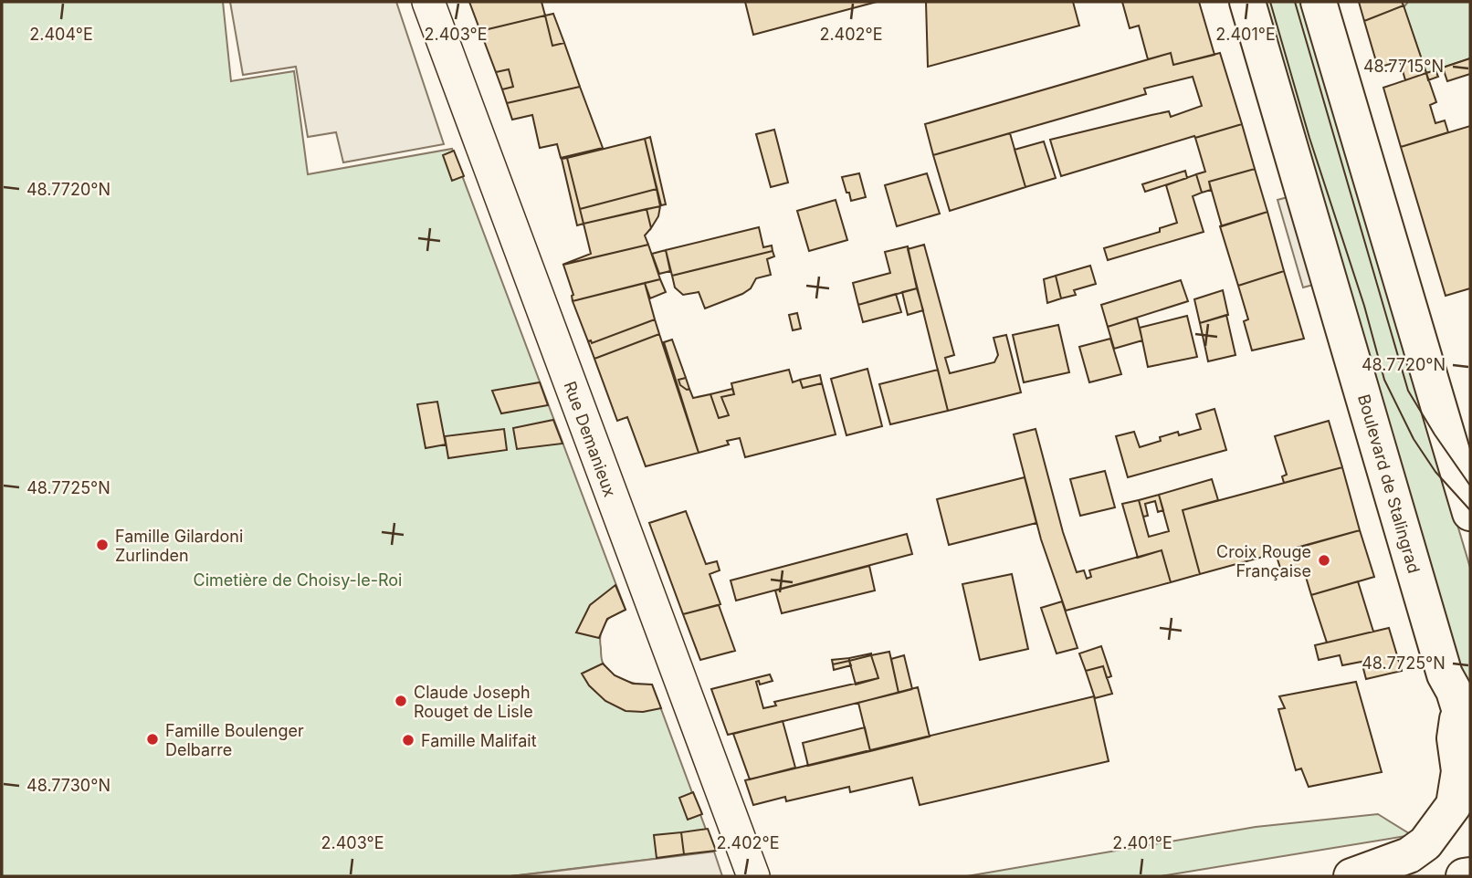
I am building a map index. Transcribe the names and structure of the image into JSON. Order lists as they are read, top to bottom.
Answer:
{
  "streets": {
    "main road": ["Boulevard de Stalingrad"],
    "street": ["Rue Demanieux"]
  },
  "parks": ["Cimetière de Choisy-le-Roi"],
  "places": [
    "Famille Gilardoni Zurlinden",
    "Croix Rouge Française",
    "Claude Joseph Rouget de Lisle",
    "Famille Boulenger Delbarre",
    "Famille Malifait"
  ],
  "coordinates": [
    "2.404°E",
    "2.403°E",
    "2.402°E",
    "2.401°E",
    "48.7715°N",
    "48.7720°N",
    "48.7725°N",
    "48.7730°N"
  ]
}
